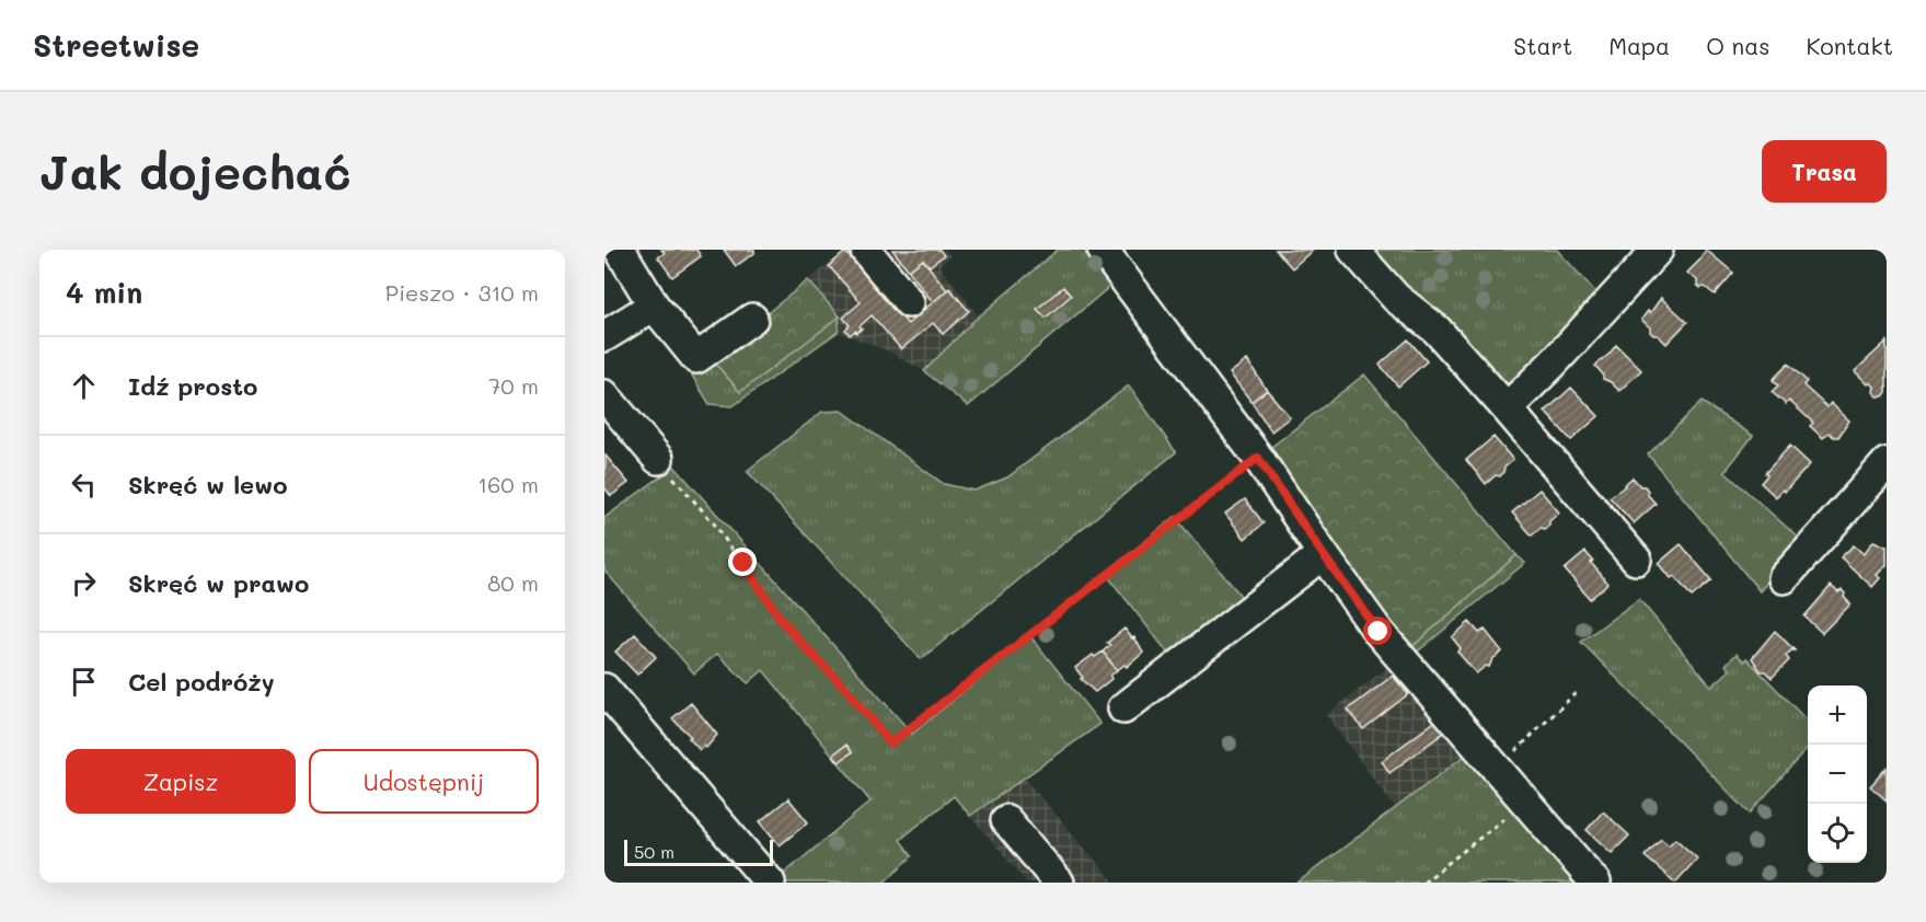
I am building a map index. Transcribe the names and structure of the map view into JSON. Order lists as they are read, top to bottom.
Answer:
{
  "scale_bar": "50 m",
  "page": {
    "header": "Streetwise",
    "nav": [
      "Start",
      "Mapa",
      "O nas",
      "Kontakt"
    ],
    "buttons": [
      "Trasa",
      ["Zapisz", "Udostępnij"]
    ],
    "title": "Jak dojechać",
    "heading": ["4 min", "Pieszo · 310 m"],
    "list": [
      ["Idź prosto", "70 m"],
      ["Skręć w lewo", "160 m"],
      ["Skręć w prawo", "80 m"],
      "Cel podróży"
    ],
    "map_buttons": ["+", "−"],
    "scale": "50 m"
  }
}
